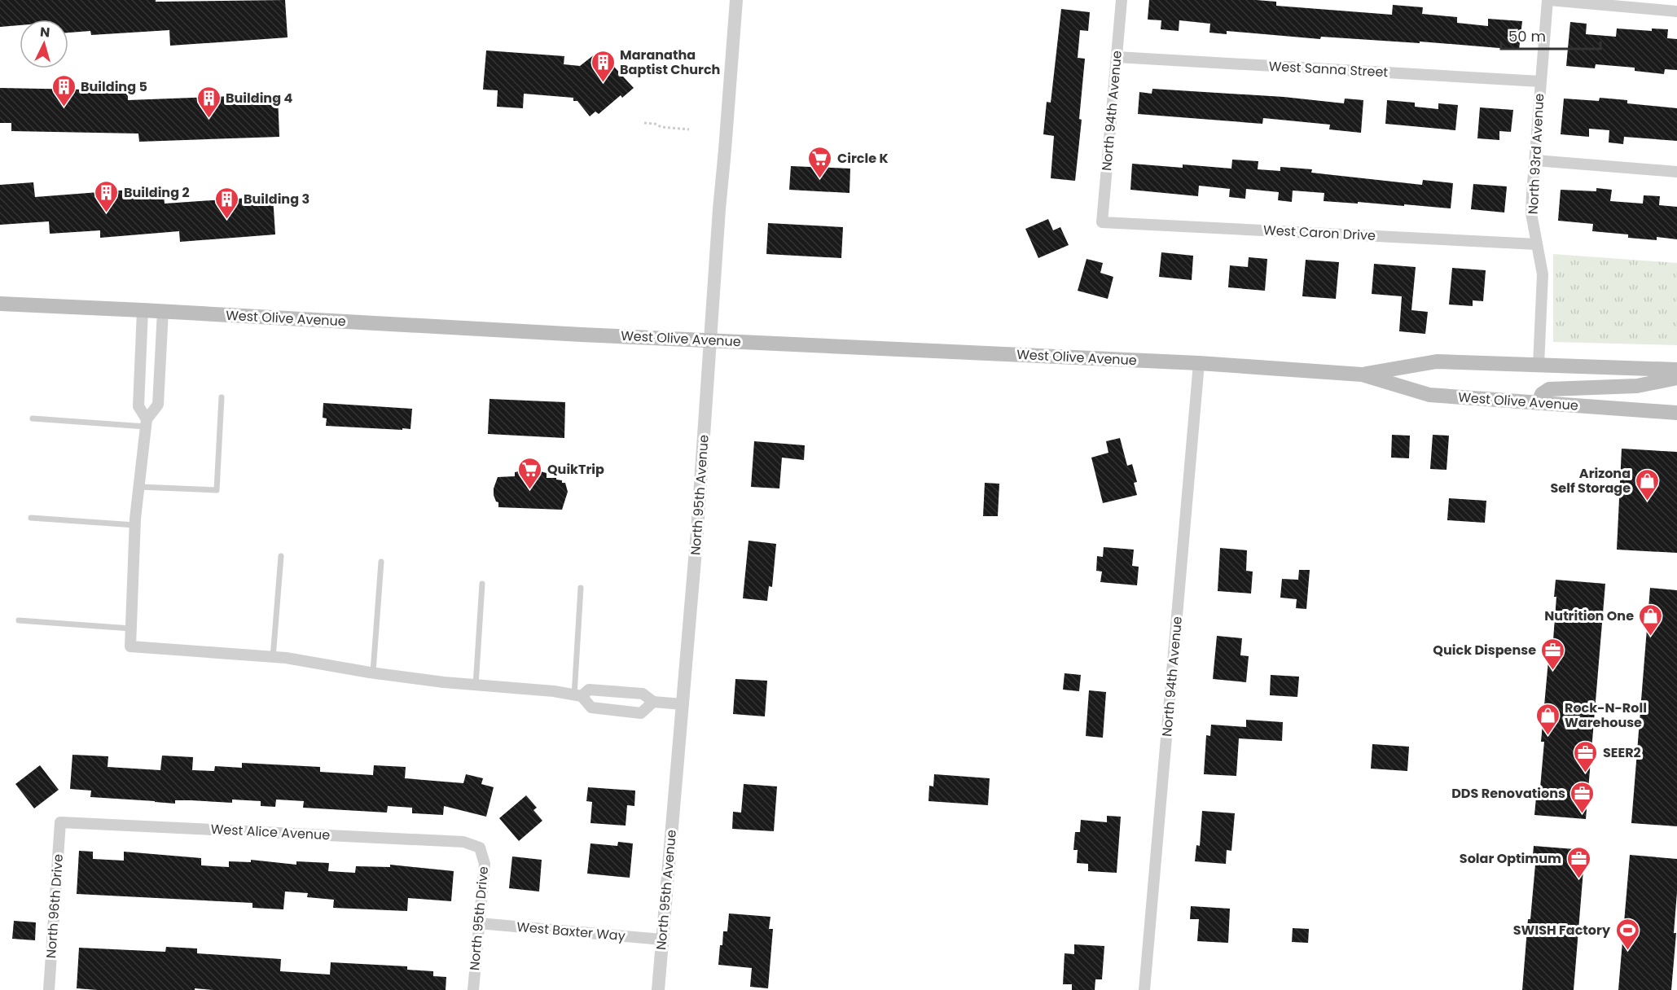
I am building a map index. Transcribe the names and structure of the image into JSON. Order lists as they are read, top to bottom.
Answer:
{
  "streets": {
    "main road": ["West Olive Avenue"],
    "street": [
      "West Sanna Street",
      "North 94th Avenue",
      "North 93rd Avenue",
      "West Caron Drive",
      "North 95th Avenue",
      "West Alice Avenue",
      "North 96th Drive",
      "North 95th Drive",
      "West Baxter Way"
    ]
  },
  "crossings": [
    ["West Sanna Street", "North 94th Avenue"],
    ["West Sanna Street", "North 93rd Avenue"],
    ["North 94th Avenue", "West Caron Drive"],
    ["North 94th Avenue", "West Olive Avenue"],
    ["North 93rd Avenue", "West Caron Drive"],
    ["North 93rd Avenue", "West Olive Avenue"],
    ["West Olive Avenue", "North 95th Avenue"],
    ["North 95th Avenue", "West Baxter Way"],
    ["West Alice Avenue", "North 96th Drive"],
    ["West Alice Avenue", "North 95th Drive"],
    ["North 95th Drive", "West Baxter Way"]
  ],
  "places": {
    "building": [
      "Maranatha Baptist Church",
      "Building 5",
      "Building 4",
      "Building 2",
      "Building 3"
    ],
    "supermarket": ["Circle K", "QuikTrip"],
    "shop": ["Arizona Self Storage", "Nutrition One", "Rock-N-Roll Warehouse"],
    "office": [
      "Quick Dispense",
      "SEER2",
      "DDS Renovations",
      "Solar Optimum"
    ],
    "sports": ["SWISH Factory"]
  },
  "scale_bar": "50 m",
  "north": "top"
}
